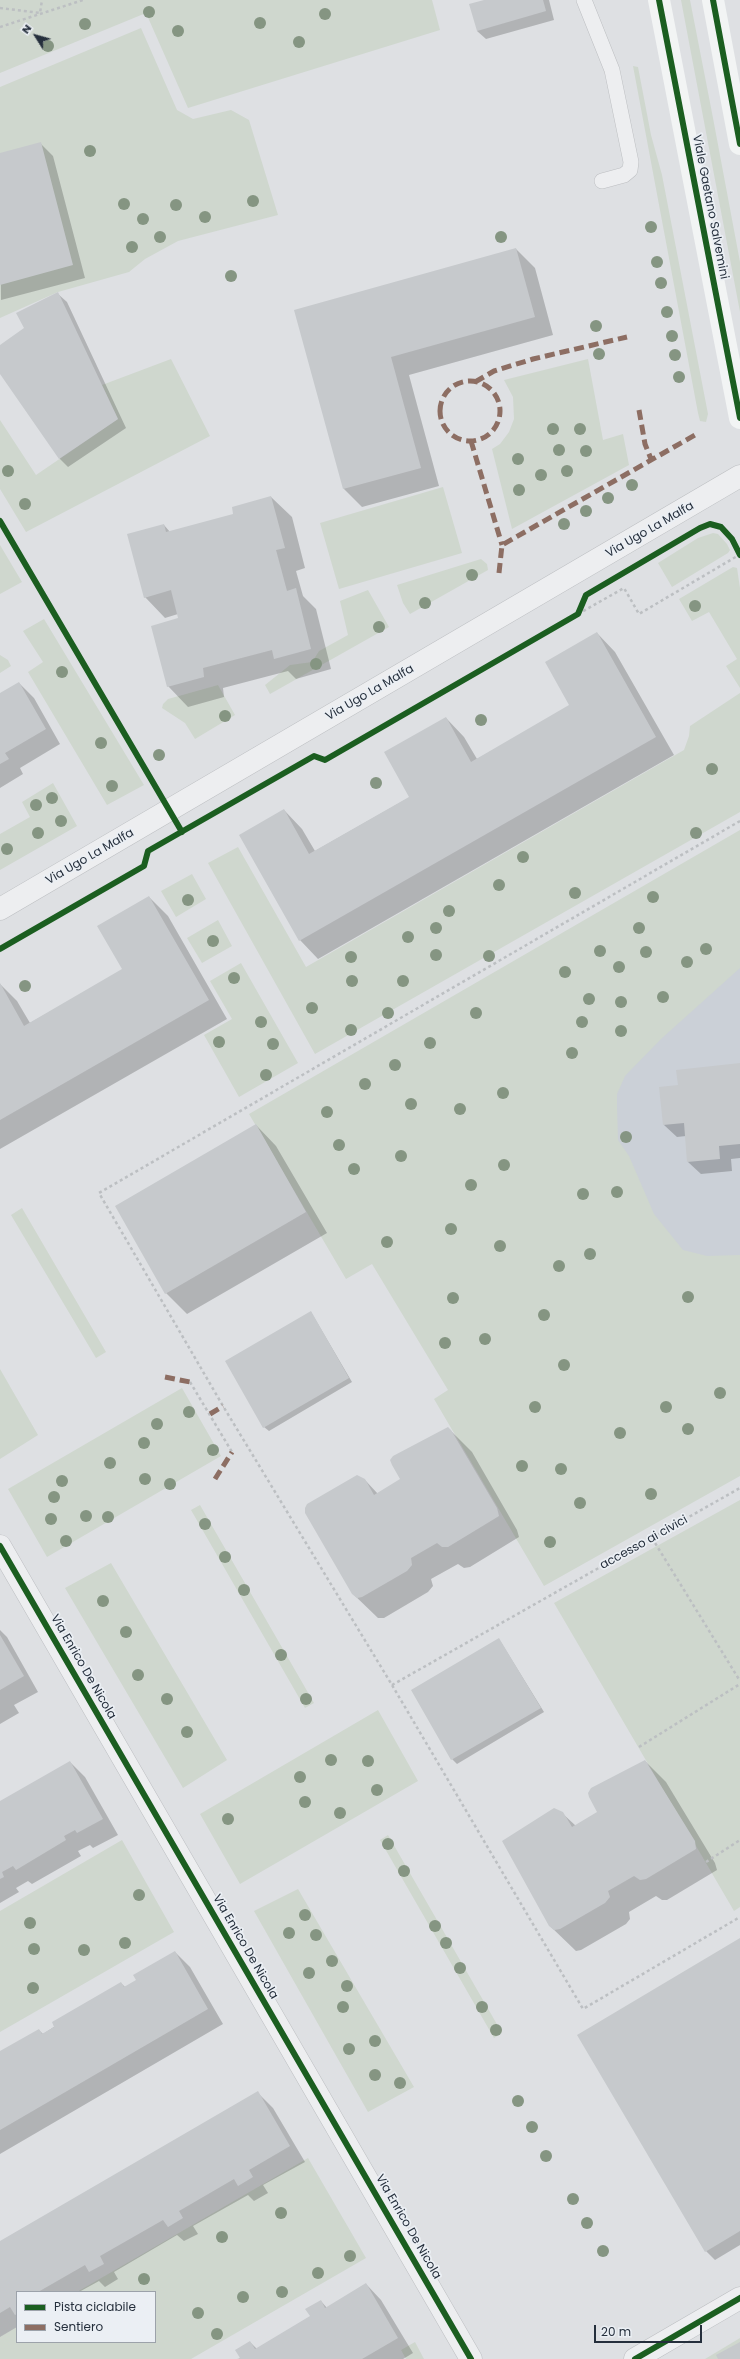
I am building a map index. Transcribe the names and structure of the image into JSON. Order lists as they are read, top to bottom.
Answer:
{
  "streets": {
    "main road": ["Viale Gaetano Salvemini"],
    "street": ["Via Ugo La Malfa", "Via Enrico De Nicola"],
    "path": ["accesso ai civici"]
  },
  "legend": ["Pista ciclabile", "Sentiero"],
  "scale_bar": "20 m",
  "north": "top left"
}
